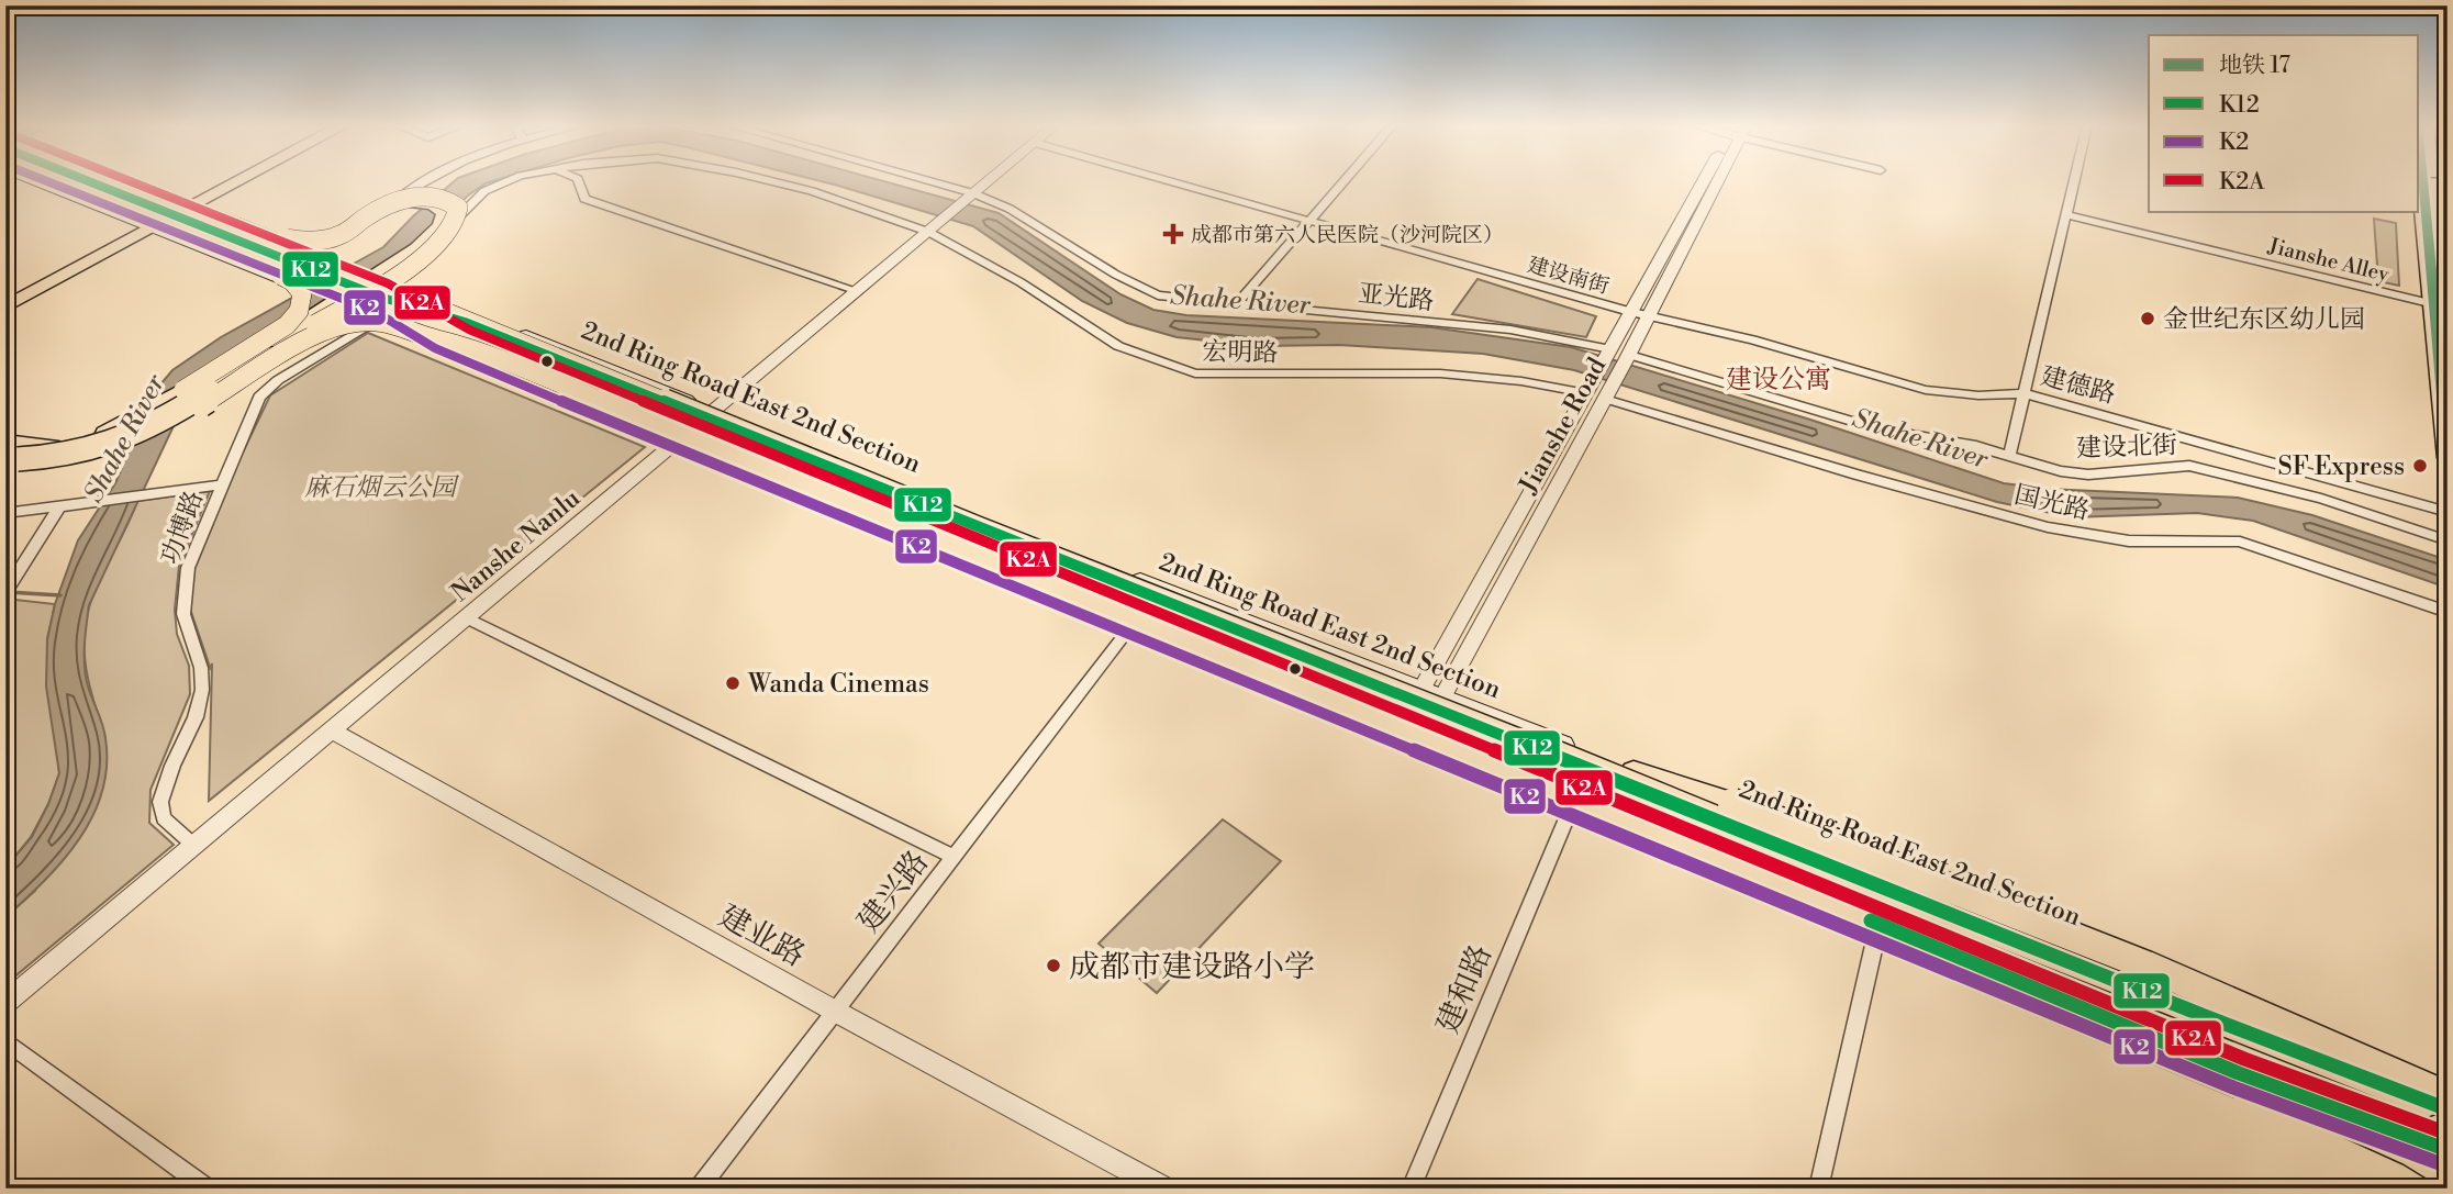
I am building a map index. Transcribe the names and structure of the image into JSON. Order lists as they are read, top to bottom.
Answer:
{
  "streets": {
    "main road": ["2nd Ring Road East 2nd Section"],
    "street": [
      "Jianshe Alley",
      "建设南街",
      "亚光路",
      "宏明路",
      "建德路",
      "Jianshe Road",
      "建设北街",
      "国光路",
      "功博路",
      "Nanshe Nanlu",
      "建兴路",
      "建业路",
      "建和路"
    ]
  },
  "crossings": [
    ["建设南街", "建德路"],
    ["建设南街", "Jianshe Road"],
    ["亚光路", "Jianshe Road"],
    ["亚光路", "Nanshe Nanlu"],
    ["宏明路", "2nd Ring Road East 2nd Section"],
    ["宏明路", "Jianshe Road"],
    ["宏明路", "Nanshe Nanlu"],
    ["建德路", "Jianshe Road"],
    ["2nd Ring Road East 2nd Section", "Jianshe Road"],
    ["2nd Ring Road East 2nd Section", "Nanshe Nanlu"],
    ["Jianshe Road", "建设北街"],
    ["Jianshe Road", "国光路"],
    ["功博路", "Nanshe Nanlu"],
    ["Nanshe Nanlu", "建业路"],
    ["建兴路", "建业路"]
  ],
  "districts": ["建设公寓"],
  "water": ["Shahe River"],
  "parks": ["麻石烟云公园"],
  "places": {
    "health": ["成都市第六人民医院（沙河院区）"],
    "other": [
      "金世纪东区幼儿园",
      "SF Express",
      "Wanda Cinemas",
      "成都市建设路小学"
    ]
  },
  "lines": [
    "metro line 17",
    "transit line K12",
    "transit line K2",
    "transit line K2A"
  ],
  "legend": [
    "地铁 17",
    "K12",
    "K2",
    "K2A"
  ]
}
